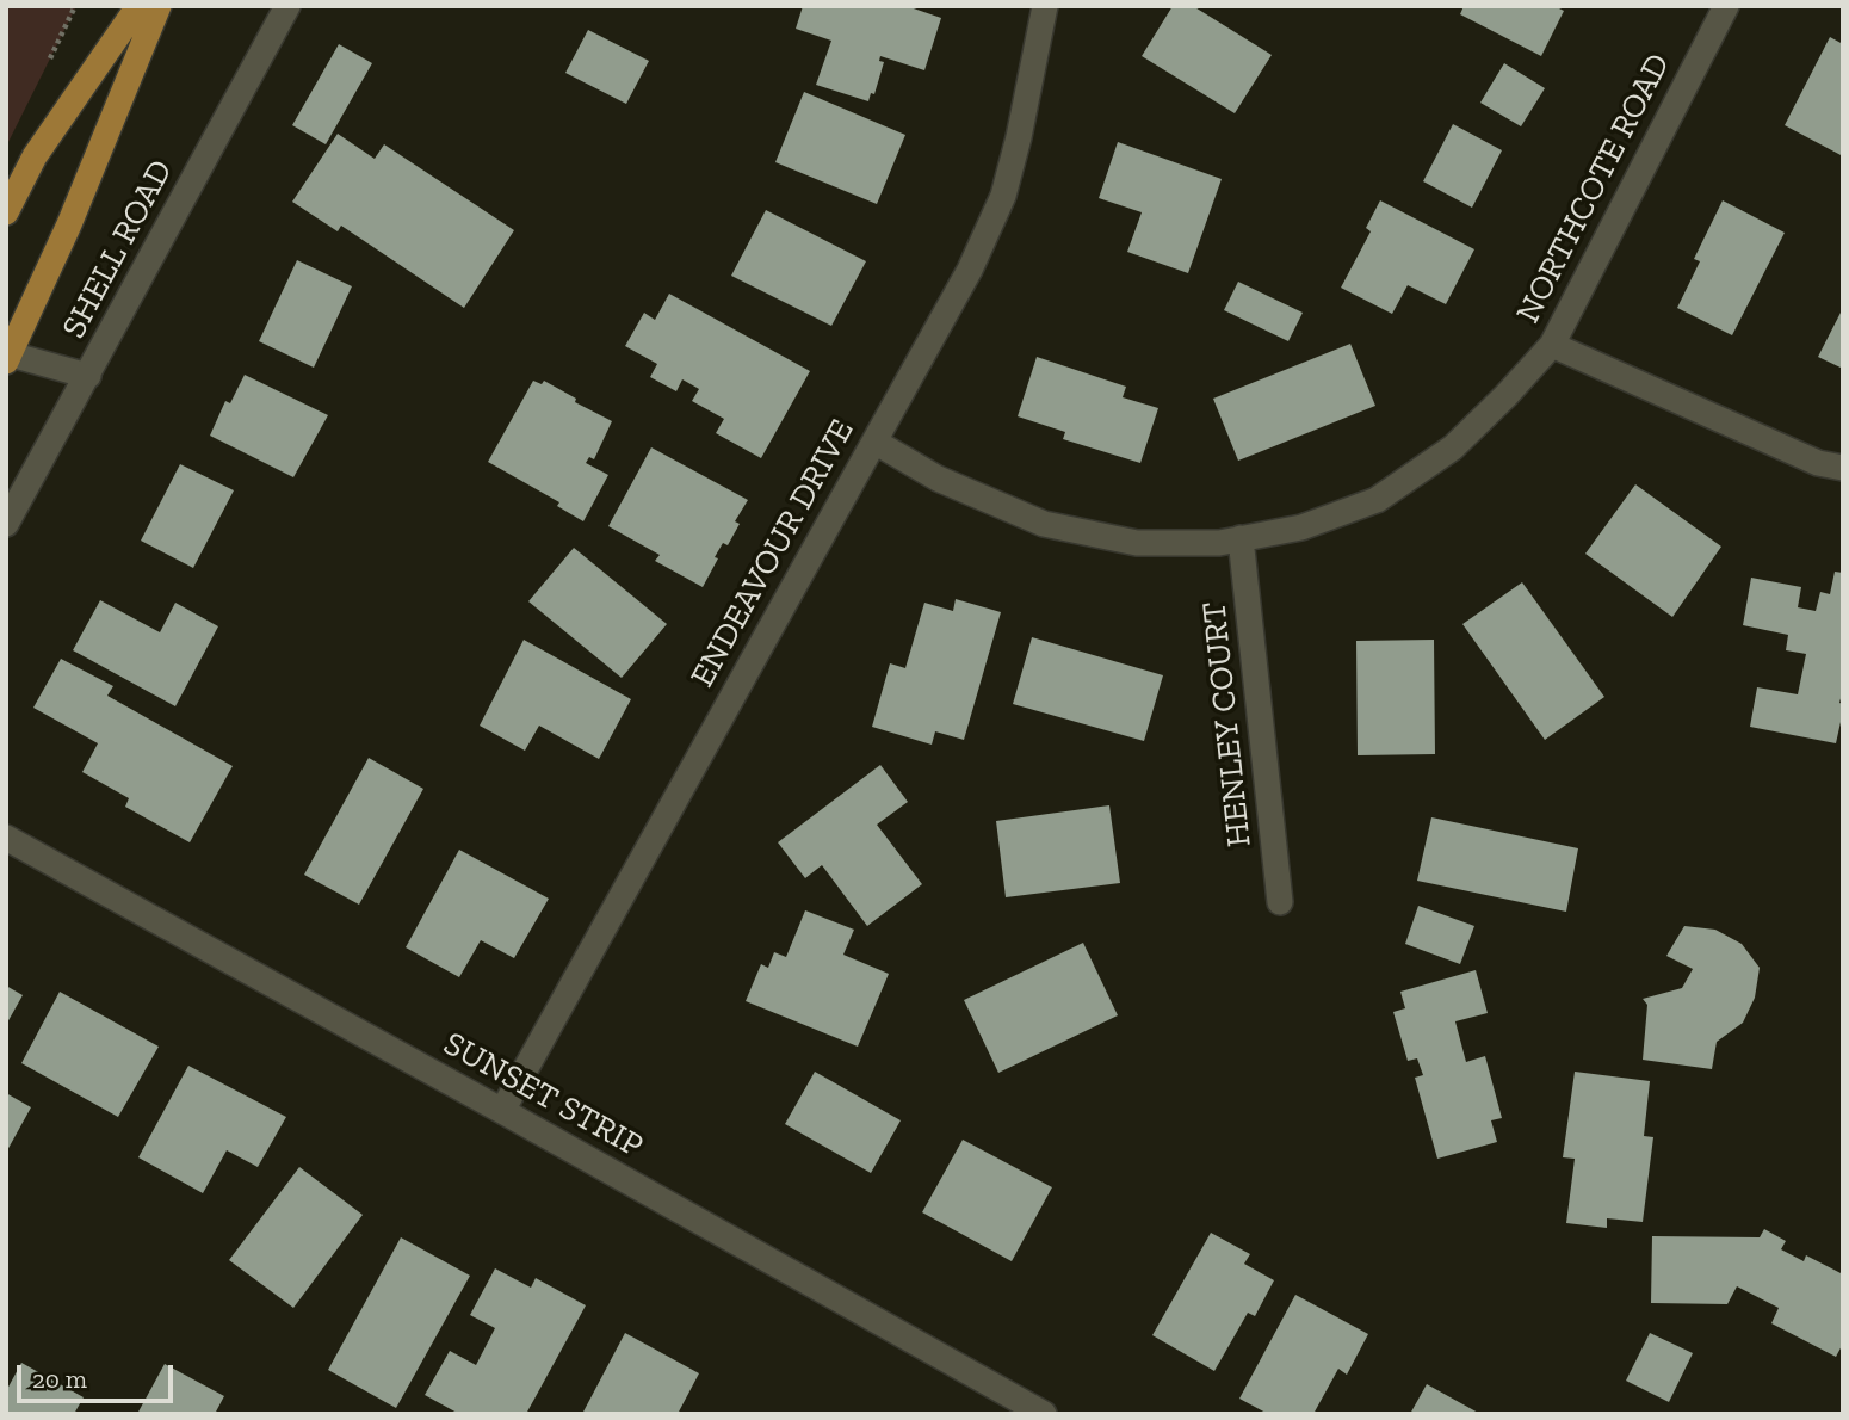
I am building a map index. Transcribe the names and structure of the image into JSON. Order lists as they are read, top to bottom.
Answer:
{
  "streets": {
    "main road": ["SHELL ROAD"],
    "street": [
      "NORTHCOTE ROAD",
      "ENDEAVOUR DRIVE",
      "HENLEY COURT",
      "SUNSET STRIP"
    ]
  },
  "crossings": [
    ["NORTHCOTE ROAD", "ENDEAVOUR DRIVE"],
    ["NORTHCOTE ROAD", "HENLEY COURT"],
    ["ENDEAVOUR DRIVE", "SUNSET STRIP"]
  ],
  "scale_bar": "20 m"
}
